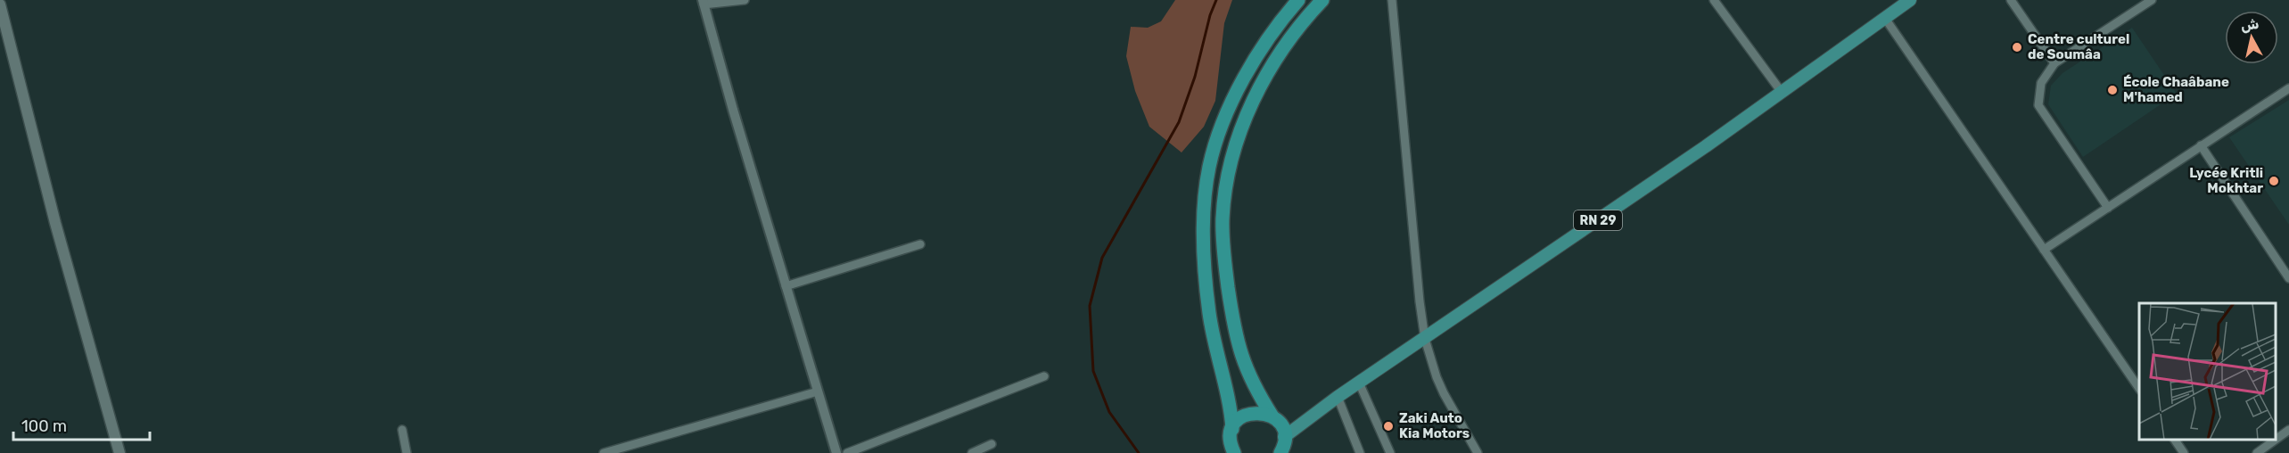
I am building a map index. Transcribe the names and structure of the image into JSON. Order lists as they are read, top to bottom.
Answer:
{
  "streets": {
    "main road": ["RN 29"]
  },
  "places": [
    "Centre culturel de Soumâa",
    "École Chaâbane M'hamed",
    "Lycée Kritli Mokhtar",
    "Zaki Auto Kia Motors"
  ],
  "scale_bar": "100 m",
  "north": "top"
}
